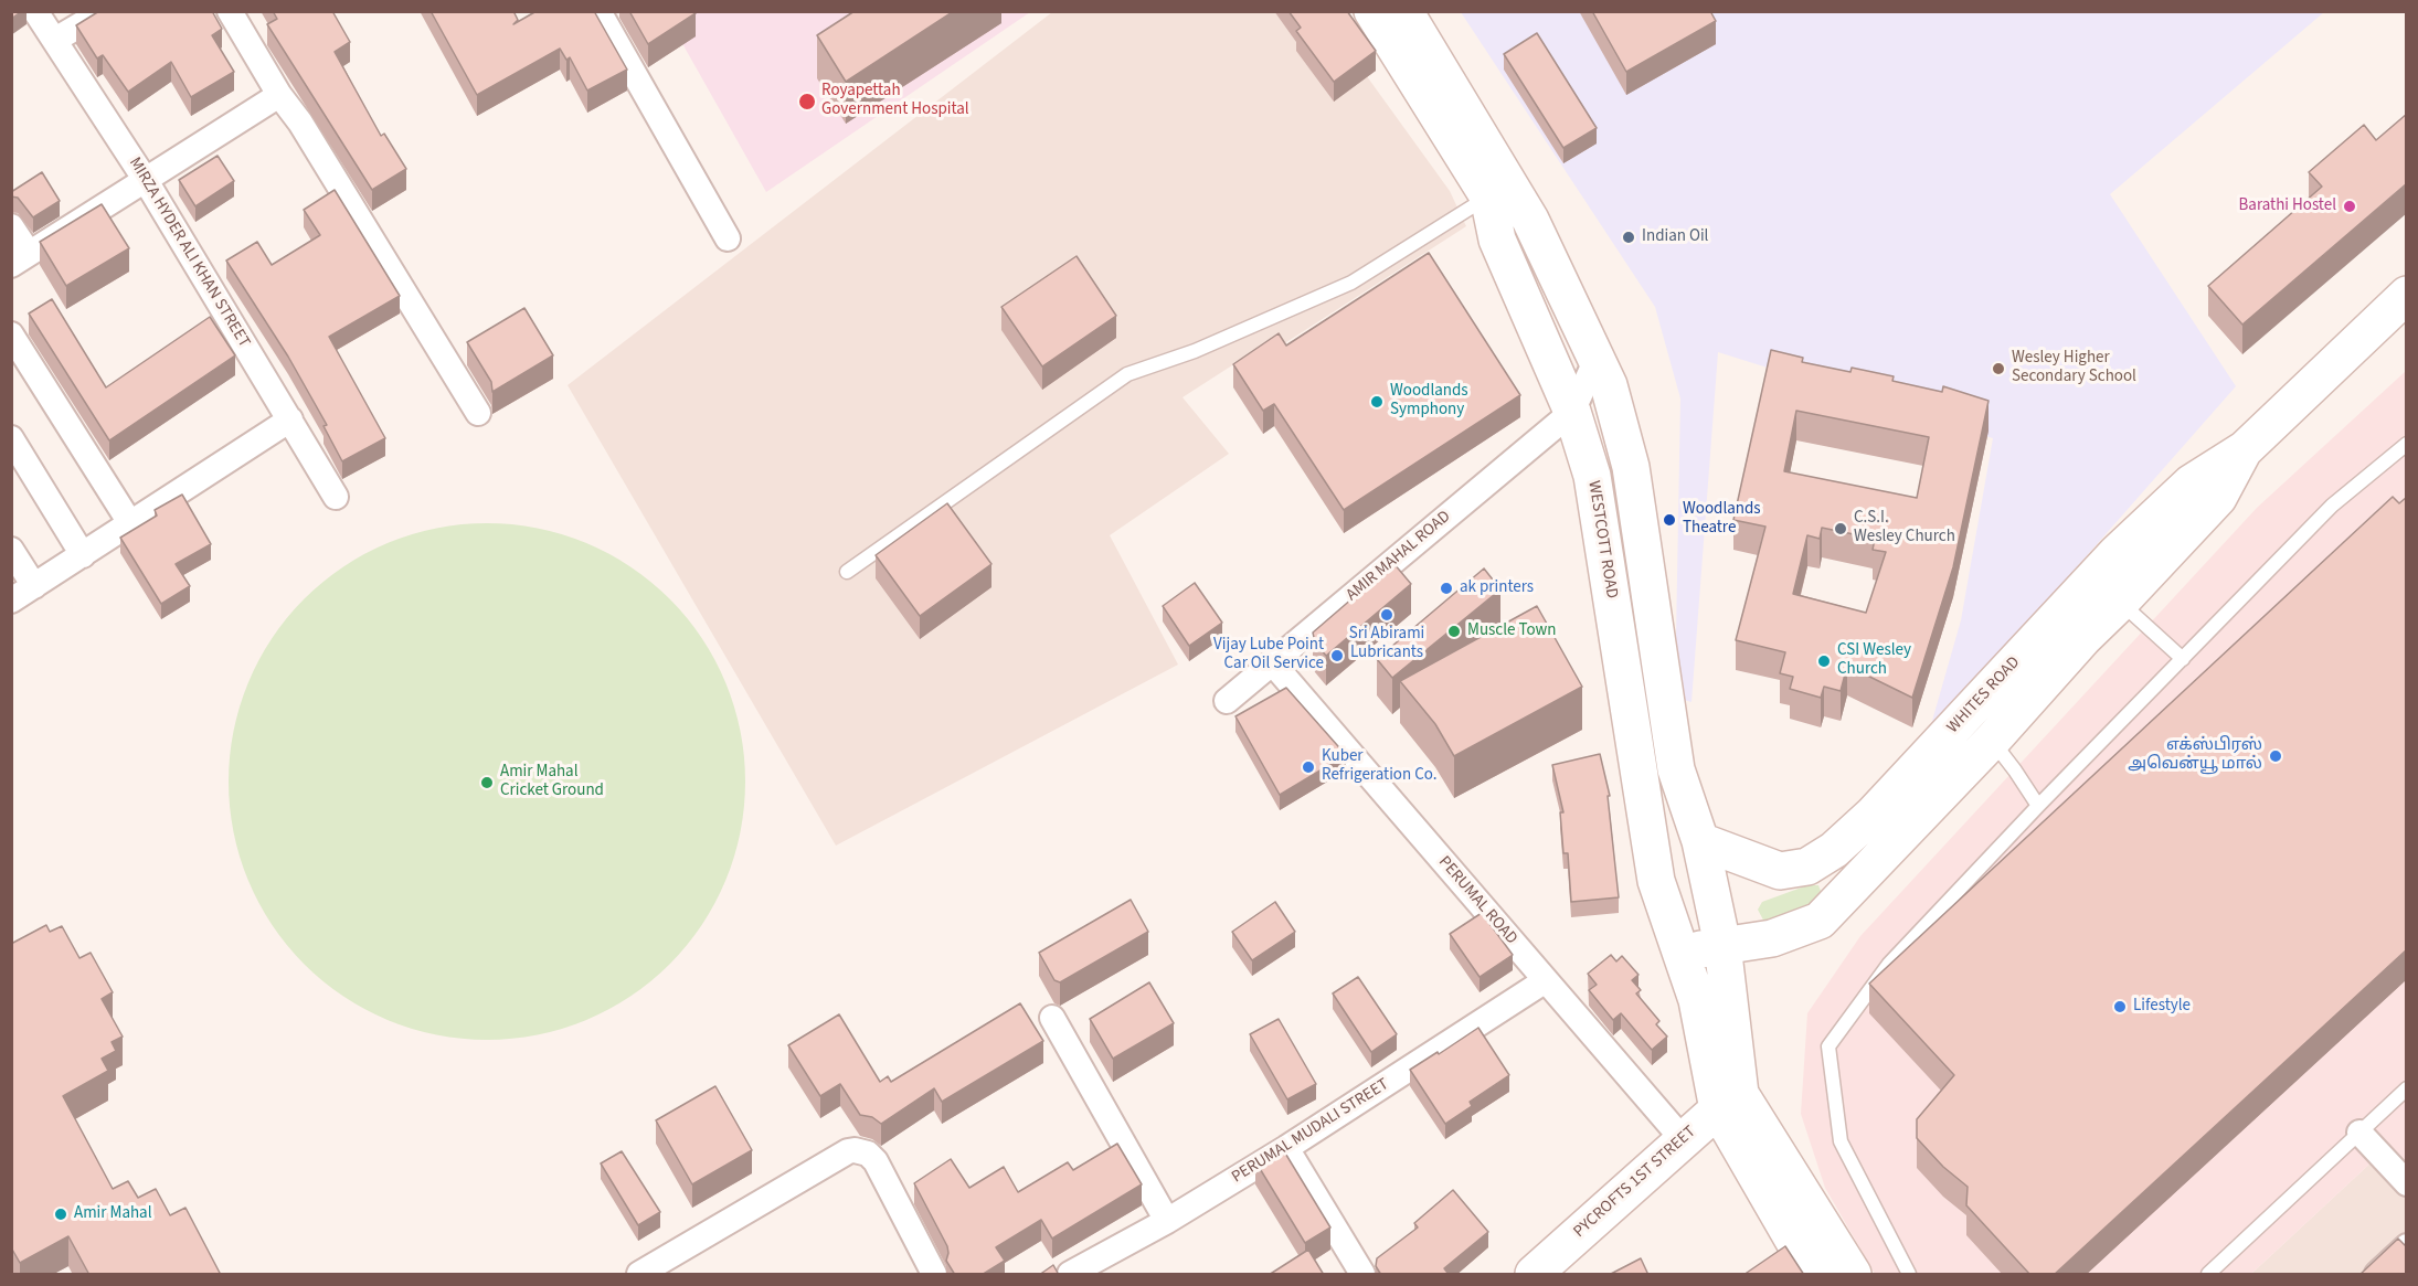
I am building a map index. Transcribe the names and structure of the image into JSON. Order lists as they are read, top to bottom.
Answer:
{
  "streets": {
    "main road": ["WESTCOTT ROAD", "WHITES ROAD", "PYCROFTS 1ST STREET"],
    "street": [
      "MIRZA HYDER ALI KHAN STREET",
      "AMIR MAHAL ROAD",
      "PERUMAL ROAD",
      "PERUMAL MUDALI STREET"
    ]
  },
  "crossings": [
    ["WESTCOTT ROAD", "AMIR MAHAL ROAD"],
    ["WESTCOTT ROAD", "WHITES ROAD"],
    ["WESTCOTT ROAD", "PYCROFTS 1ST STREET"],
    ["AMIR MAHAL ROAD", "PERUMAL ROAD"],
    ["PERUMAL ROAD", "PERUMAL MUDALI STREET"],
    ["PERUMAL ROAD", "PYCROFTS 1ST STREET"]
  ],
  "places": [
    "Royapettah Government Hospital",
    "Barathi Hostel",
    "Indian Oil",
    "Wesley Higher Secondary School",
    "Woodlands Symphony",
    "Woodlands Theatre",
    "C.S.I. Wesley Church",
    "ak printers",
    "Sri Abirami Lubricants",
    "Muscle Town",
    "Vijay Lube Point Car Oil Service",
    "CSI Wesley Church",
    "எக்ஸ்பிரஸ் அவென்யூ மால்",
    "Kuber Refrigeration Co.",
    "Amir Mahal Cricket Ground",
    "Lifestyle",
    "Amir Mahal"
  ]
}
